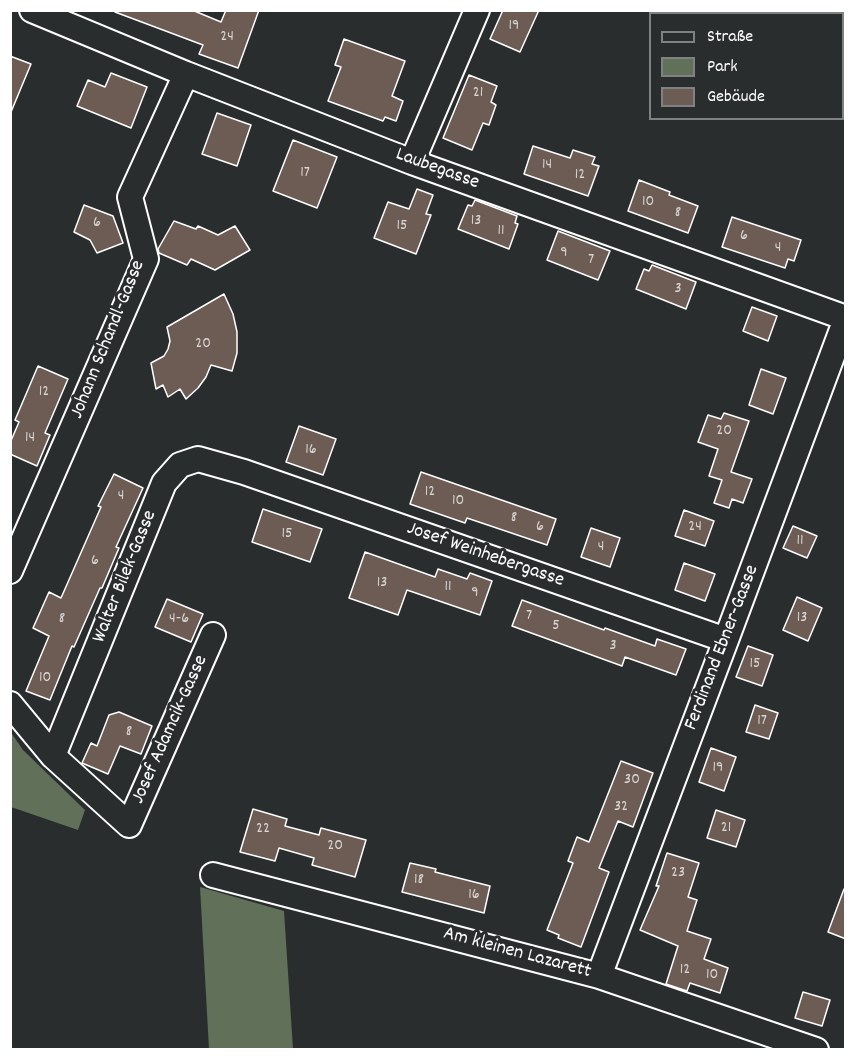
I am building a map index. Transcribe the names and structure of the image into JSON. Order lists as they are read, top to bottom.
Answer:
{
  "streets": {
    "street": [
      "Laubegasse",
      "Johann Schandl-Gasse",
      "Josef Weinhebergasse",
      "Walter Bilek-Gasse",
      "Ferdinand Ebner-Gasse",
      "Josef Adamcik-Gasse",
      "Am kleinen Lazarett"
    ]
  },
  "crossings": [
    ["Laubegasse", "Johann Schandl-Gasse"],
    ["Laubegasse", "Ferdinand Ebner-Gasse"],
    ["Josef Weinhebergasse", "Walter Bilek-Gasse"],
    ["Josef Weinhebergasse", "Ferdinand Ebner-Gasse"],
    ["Walter Bilek-Gasse", "Josef Adamcik-Gasse"],
    ["Ferdinand Ebner-Gasse", "Am kleinen Lazarett"]
  ],
  "house_numbers": [
    "19",
    "24",
    "21",
    "14",
    "17",
    "12",
    "10",
    "8",
    "13",
    "6",
    "15",
    "11",
    "6",
    "4",
    "9",
    "7",
    "3",
    "20",
    "12",
    "20",
    "14",
    "16",
    "12",
    "4",
    "10",
    "8",
    "6",
    "24",
    "15",
    "11",
    "4",
    "6",
    "13",
    "11",
    "9",
    "7",
    "13",
    "8",
    "4-6",
    "5",
    "3",
    "15",
    "10",
    "17",
    "8",
    "19",
    "30",
    "32",
    "21",
    "22",
    "20",
    "23",
    "18",
    "16",
    "12",
    "10"
  ],
  "legend": ["Straße", "Park", "Gebäude"]
}
